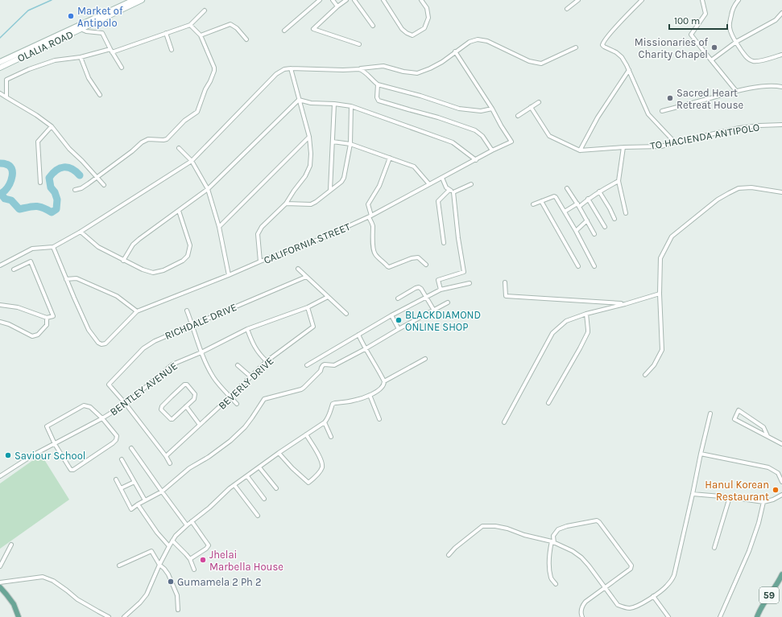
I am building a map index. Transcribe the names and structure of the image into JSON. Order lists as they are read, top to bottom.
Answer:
{
  "streets": {
    "main road": ["OLALIA ROAD", "59"],
    "street": [
      "TO HACIENDA ANTIPOLO",
      "CALIFORNIA STREET",
      "RICHDALE DRIVE",
      "BEVERLY DRIVE",
      "BENTLEY AVENUE"
    ]
  },
  "crossings": [
    ["RICHDALE DRIVE", "BENTLEY AVENUE"],
    ["BEVERLY DRIVE", "BENTLEY AVENUE"]
  ],
  "places": [
    "Market of Antipolo",
    "Missionaries of Charity Chapel",
    "Sacred Heart Retreat House",
    "BLACKDIAMOND ONLINE SHOP",
    "Saviour School",
    "Hanul Korean Restaurant",
    "Jhelai Marbella House",
    "Gumamela 2 Ph 2"
  ],
  "scale_bar": "100 m"
}
